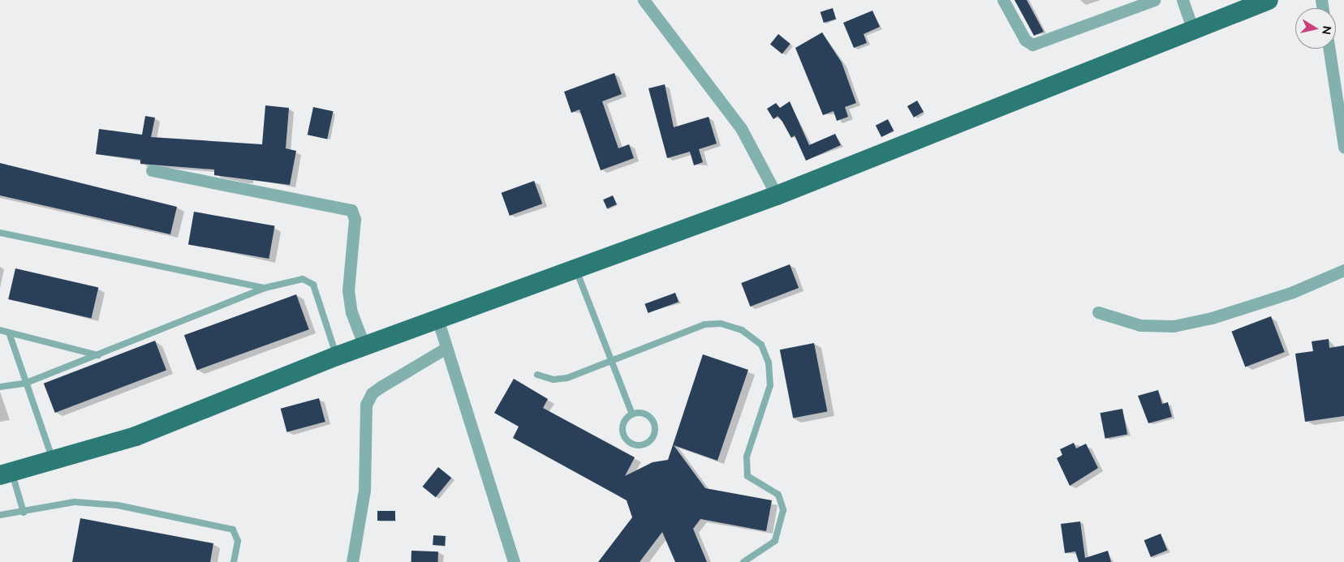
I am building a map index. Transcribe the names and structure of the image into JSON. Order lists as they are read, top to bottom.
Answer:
{
  "north": "right"
}
